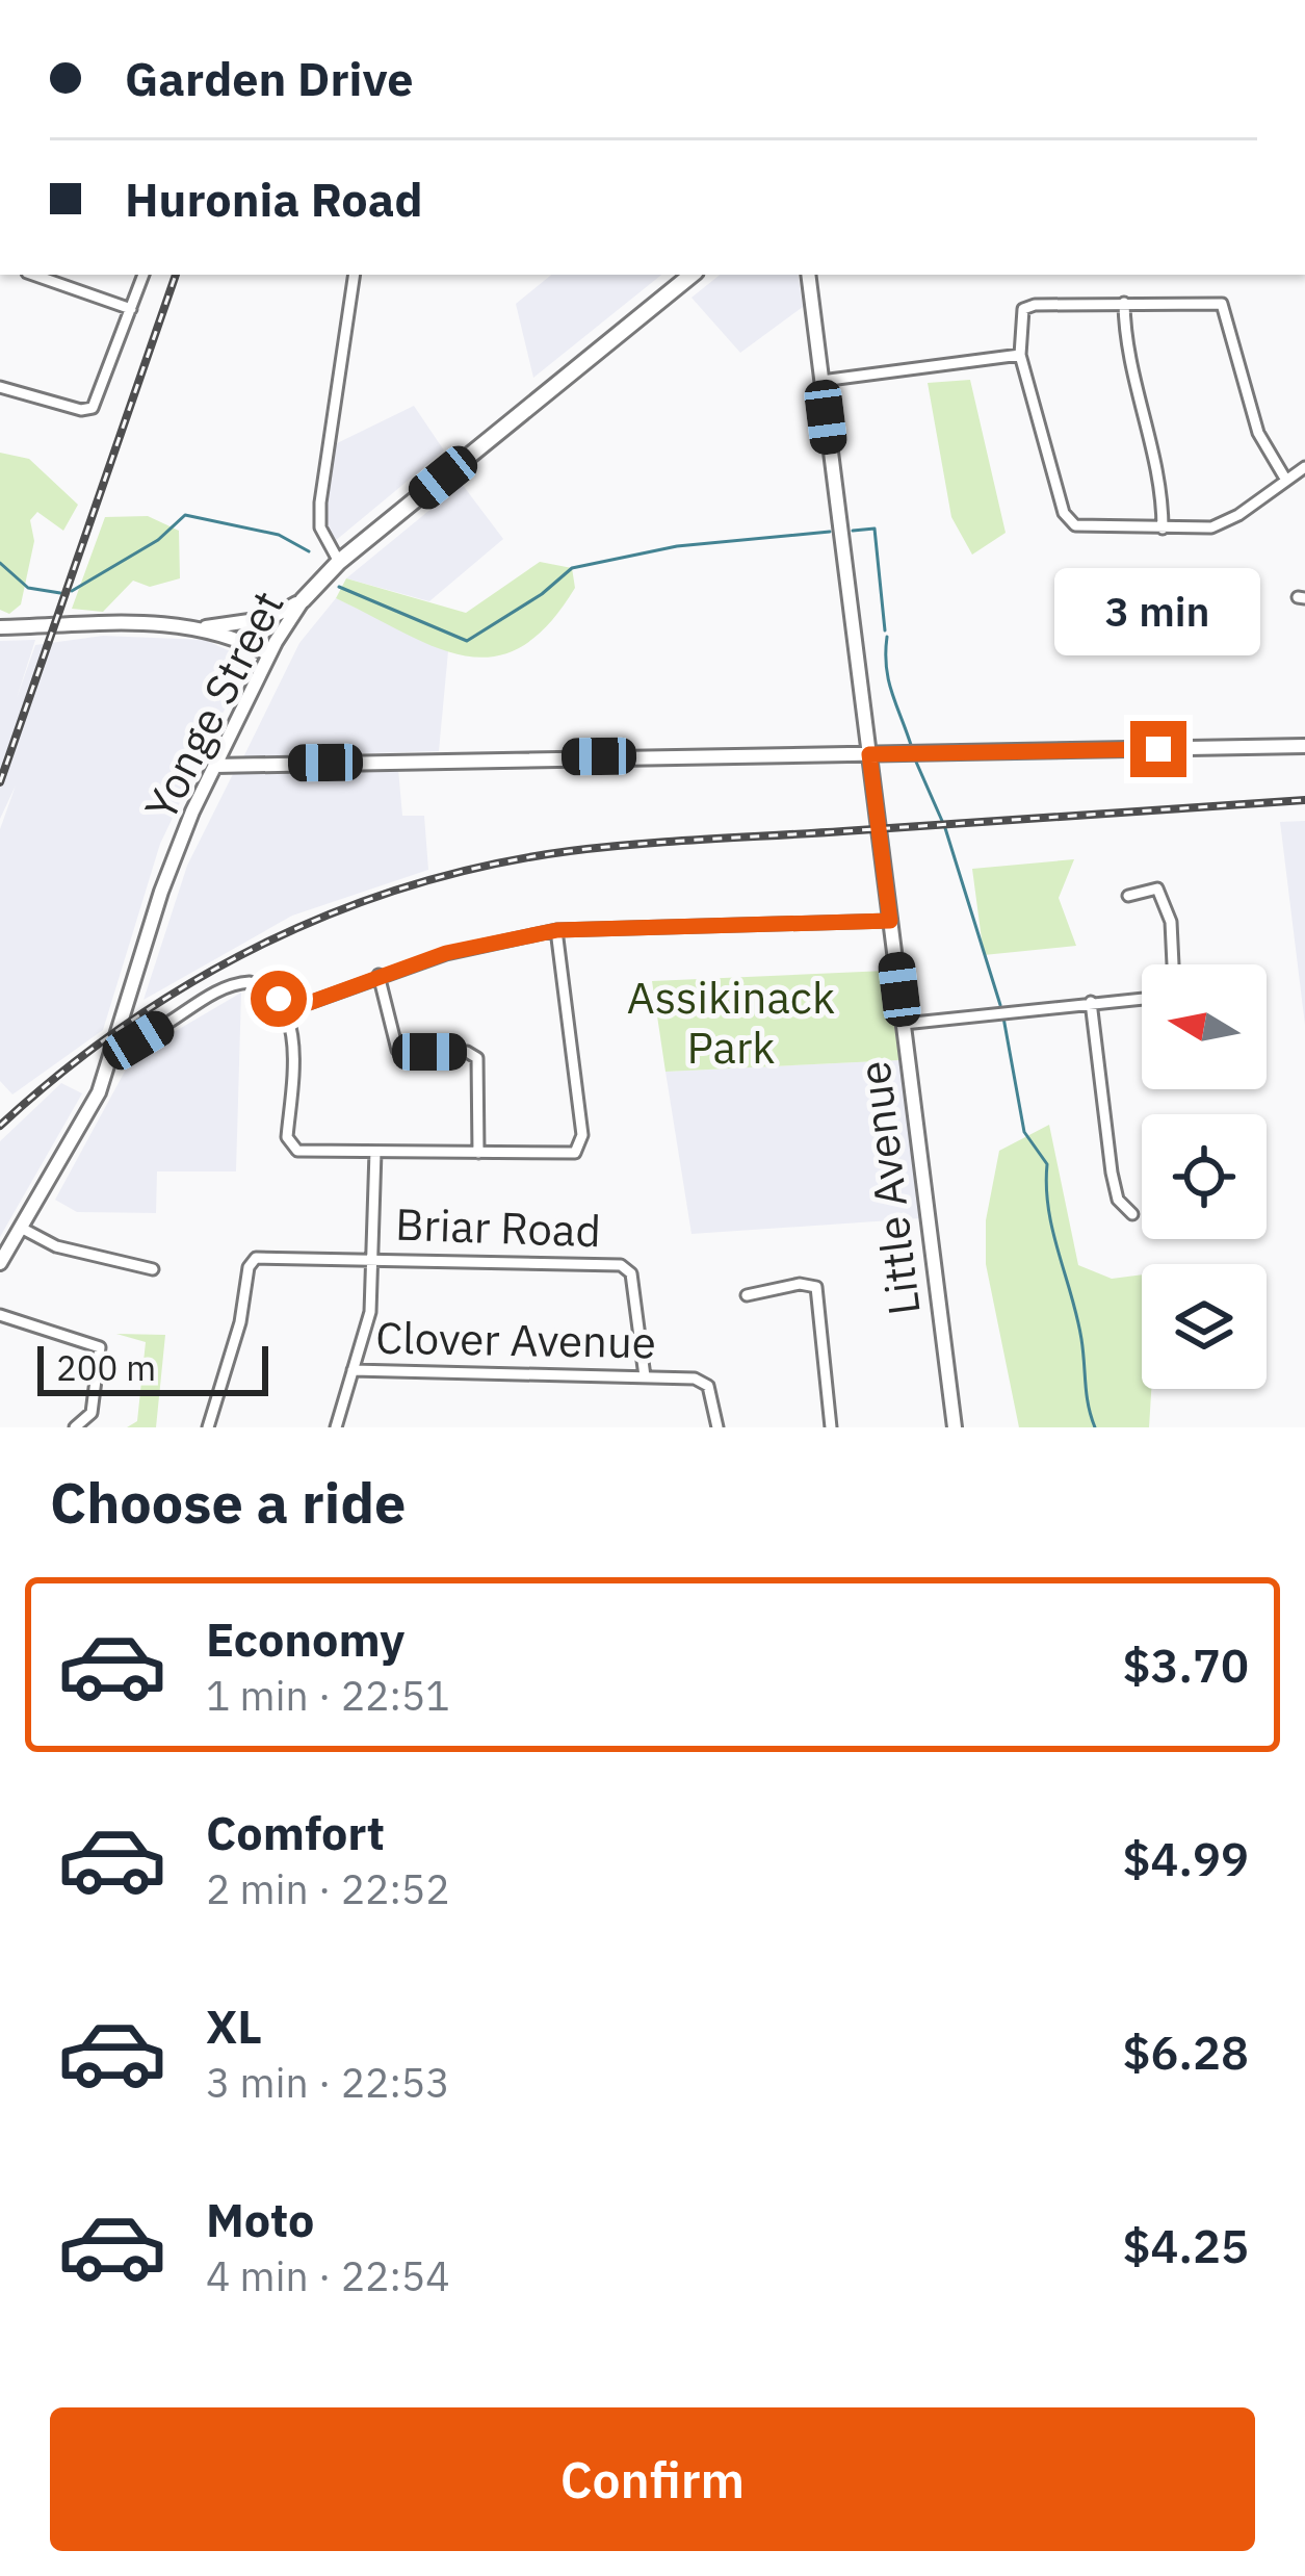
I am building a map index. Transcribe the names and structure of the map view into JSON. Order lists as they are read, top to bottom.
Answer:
{
  "streets": {
    "main road": ["Yonge Street", "Little Avenue"],
    "street": ["Briar Road", "Clover Avenue"]
  },
  "crossings": [
    ["Briar Road", "Clover Avenue"]
  ],
  "parks": ["Assikinack Park"],
  "scale_bar": "200 m",
  "north": "left",
  "page": {
    "banner": ["Garden Drive", "Huronia Road"],
    "bubble": "3 min",
    "scale": "200 m",
    "heading": "Choose a ride",
    "list": [
      {
        "name": "Economy",
        "note": "1 min · 22:51",
        "value": "$3.70"
      },
      {
        "name": "Comfort",
        "note": "2 min · 22:52",
        "value": "$4.99"
      },
      {
        "name": "XL",
        "note": "3 min · 22:53",
        "value": "$6.28"
      },
      {
        "name": "Moto",
        "note": "4 min · 22:54",
        "value": "$4.25"
      }
    ],
    "buttons": "Confirm"
  }
}
